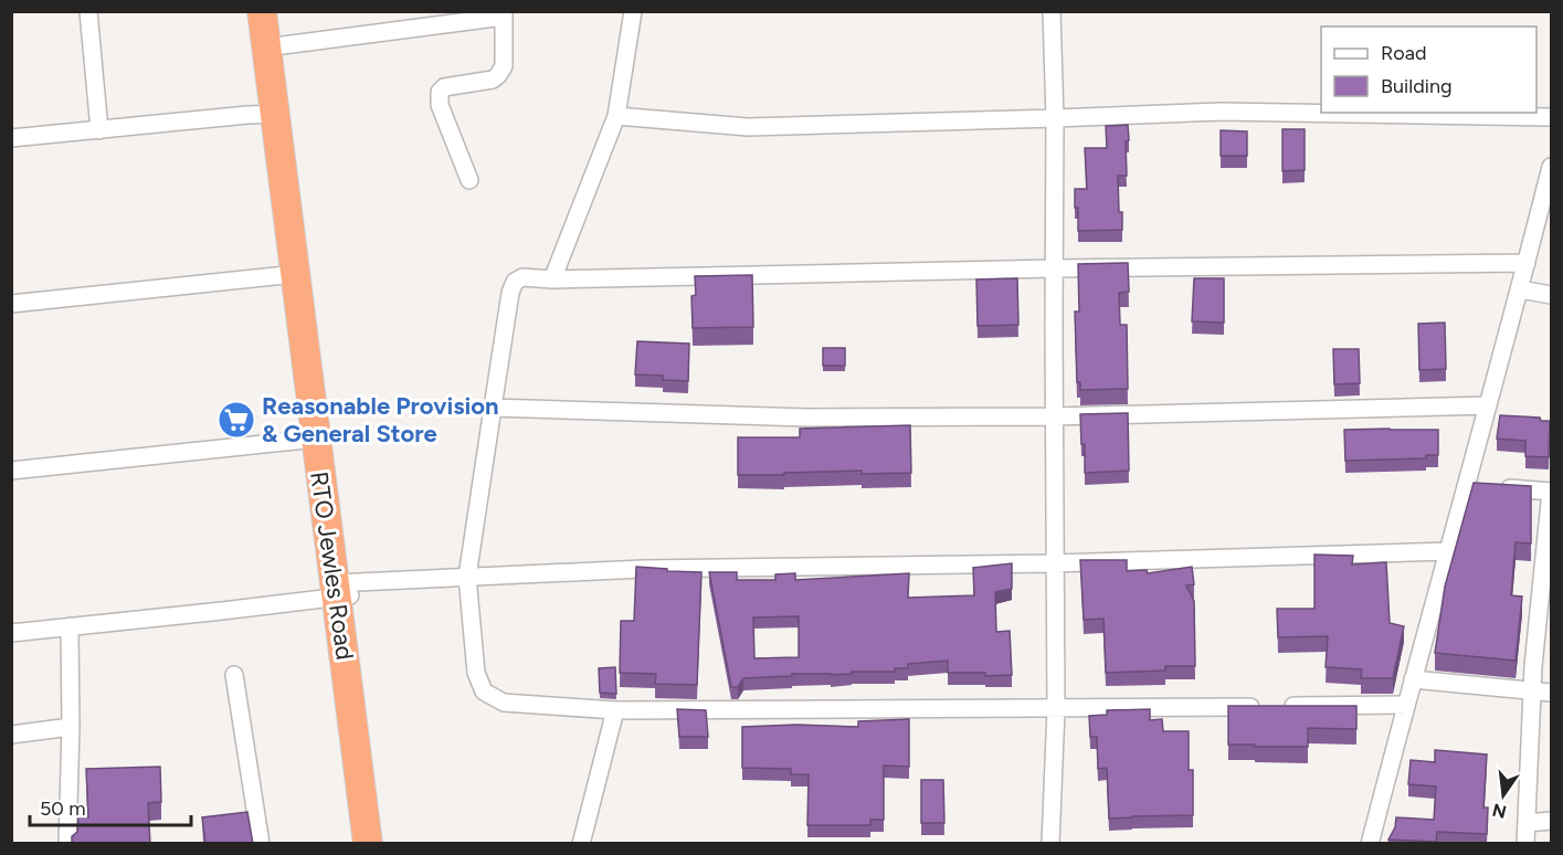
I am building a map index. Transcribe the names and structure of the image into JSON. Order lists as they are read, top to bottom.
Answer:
{
  "streets": {
    "highway": ["RTO Jewles Road"]
  },
  "places": {
    "supermarket": ["Reasonable Provision & General Store"]
  },
  "legend": ["Road", "Building"],
  "scale_bar": "50 m",
  "north": "bottom"
}
